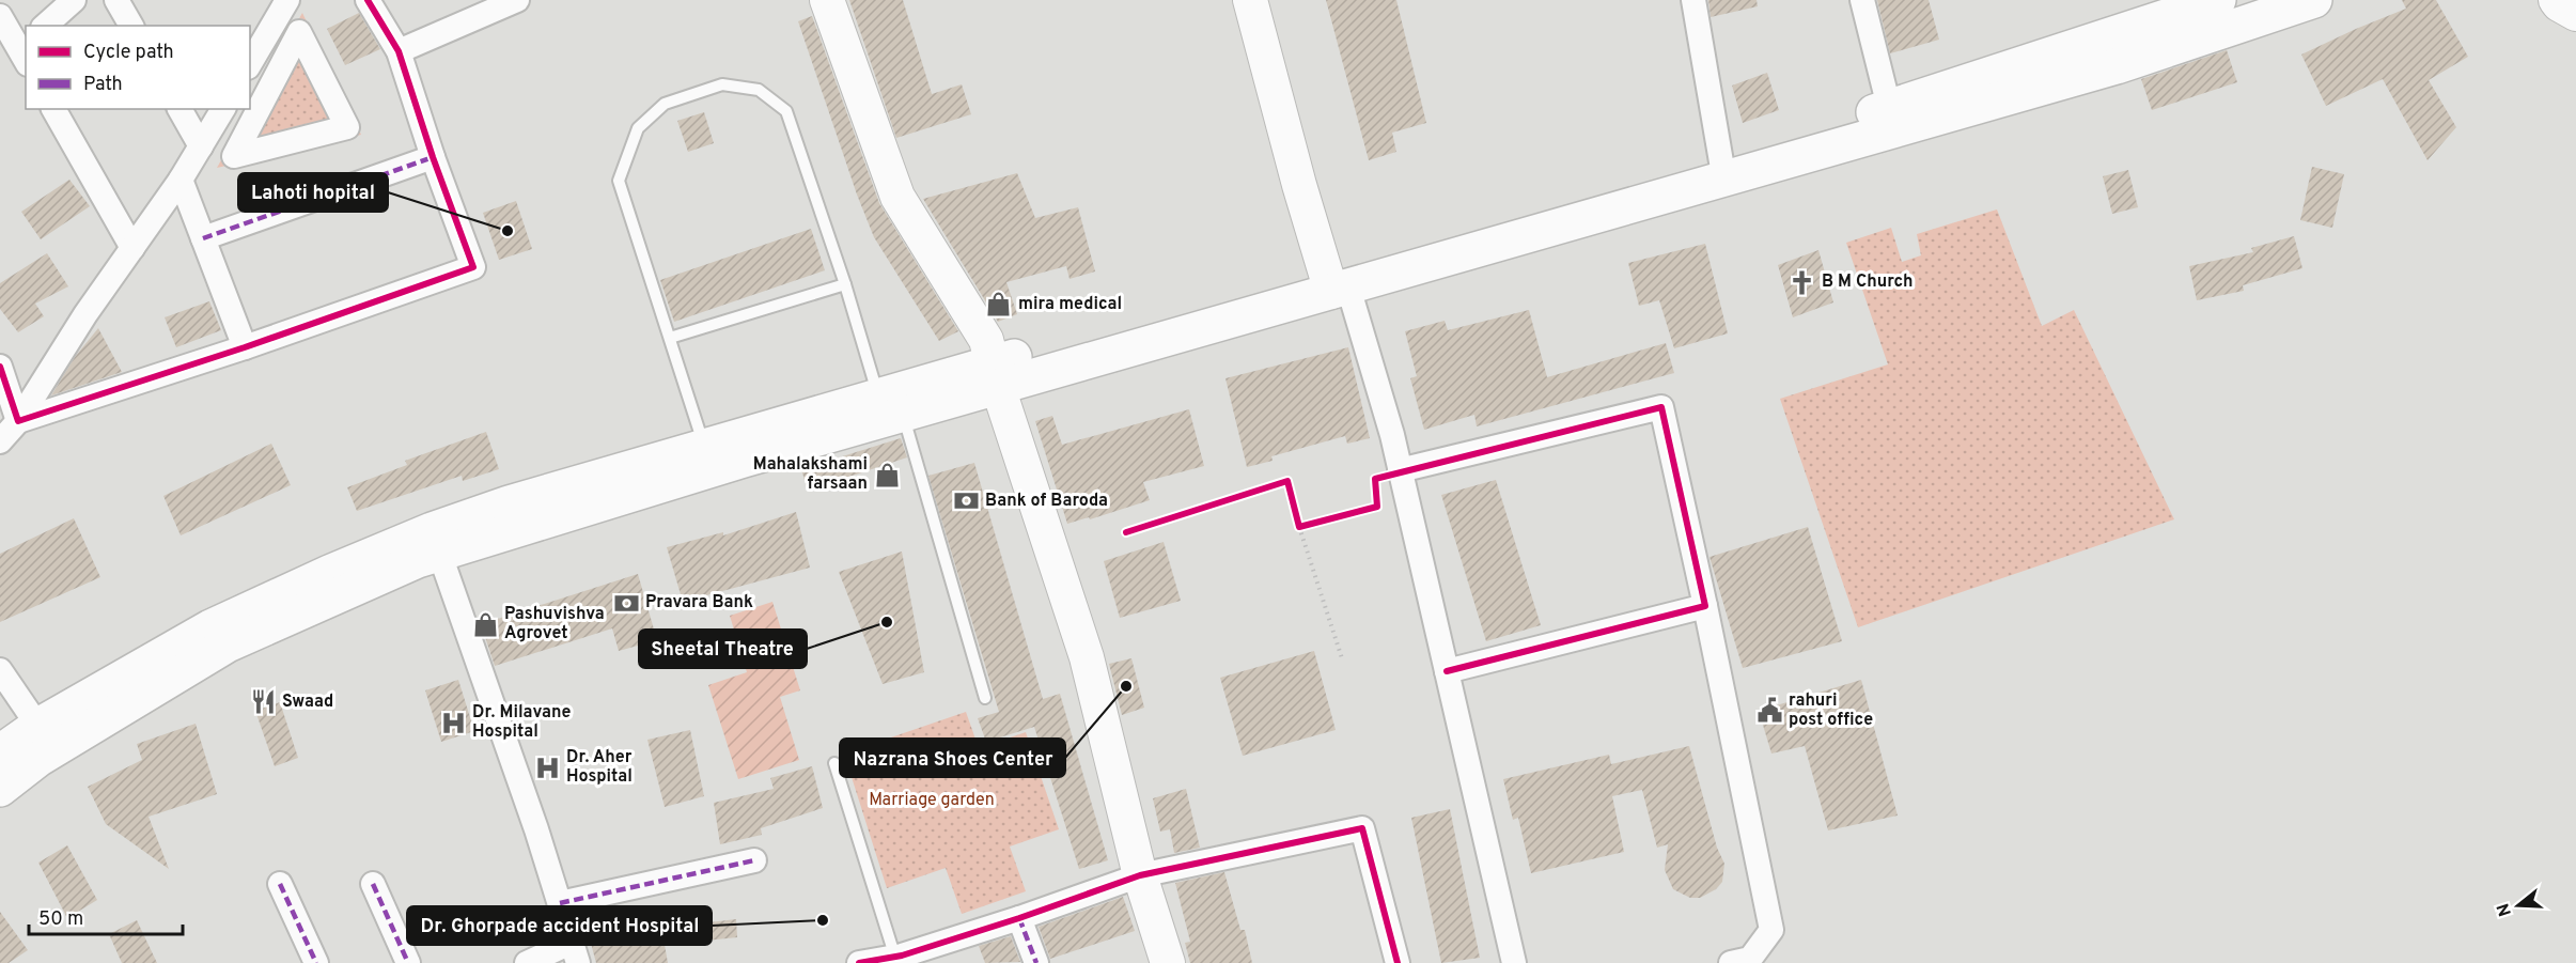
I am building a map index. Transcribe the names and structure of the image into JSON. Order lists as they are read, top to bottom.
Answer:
{
  "parks": ["Marriage garden"],
  "places": {
    "other": [
      "Lahoti hopital",
      "Sheetal Theatre",
      "Nazrana Shoes Center",
      "Dr. Ghorpade accident Hospital"
    ],
    "church": ["B M Church"],
    "shop": ["mira medical", "Mahalakshami farsaan", "Pashuvishva Agrovet"],
    "bank": ["Bank of Baroda", "Pravara Bank"],
    "restaurant": ["Swaad"],
    "public building": ["rahuri post office"],
    "hospital": ["Dr. Milavane Hospital", "Dr. Aher Hospital"]
  },
  "legend": ["Cycle path", "Path"],
  "scale_bar": "50 m",
  "north": "left"
}
